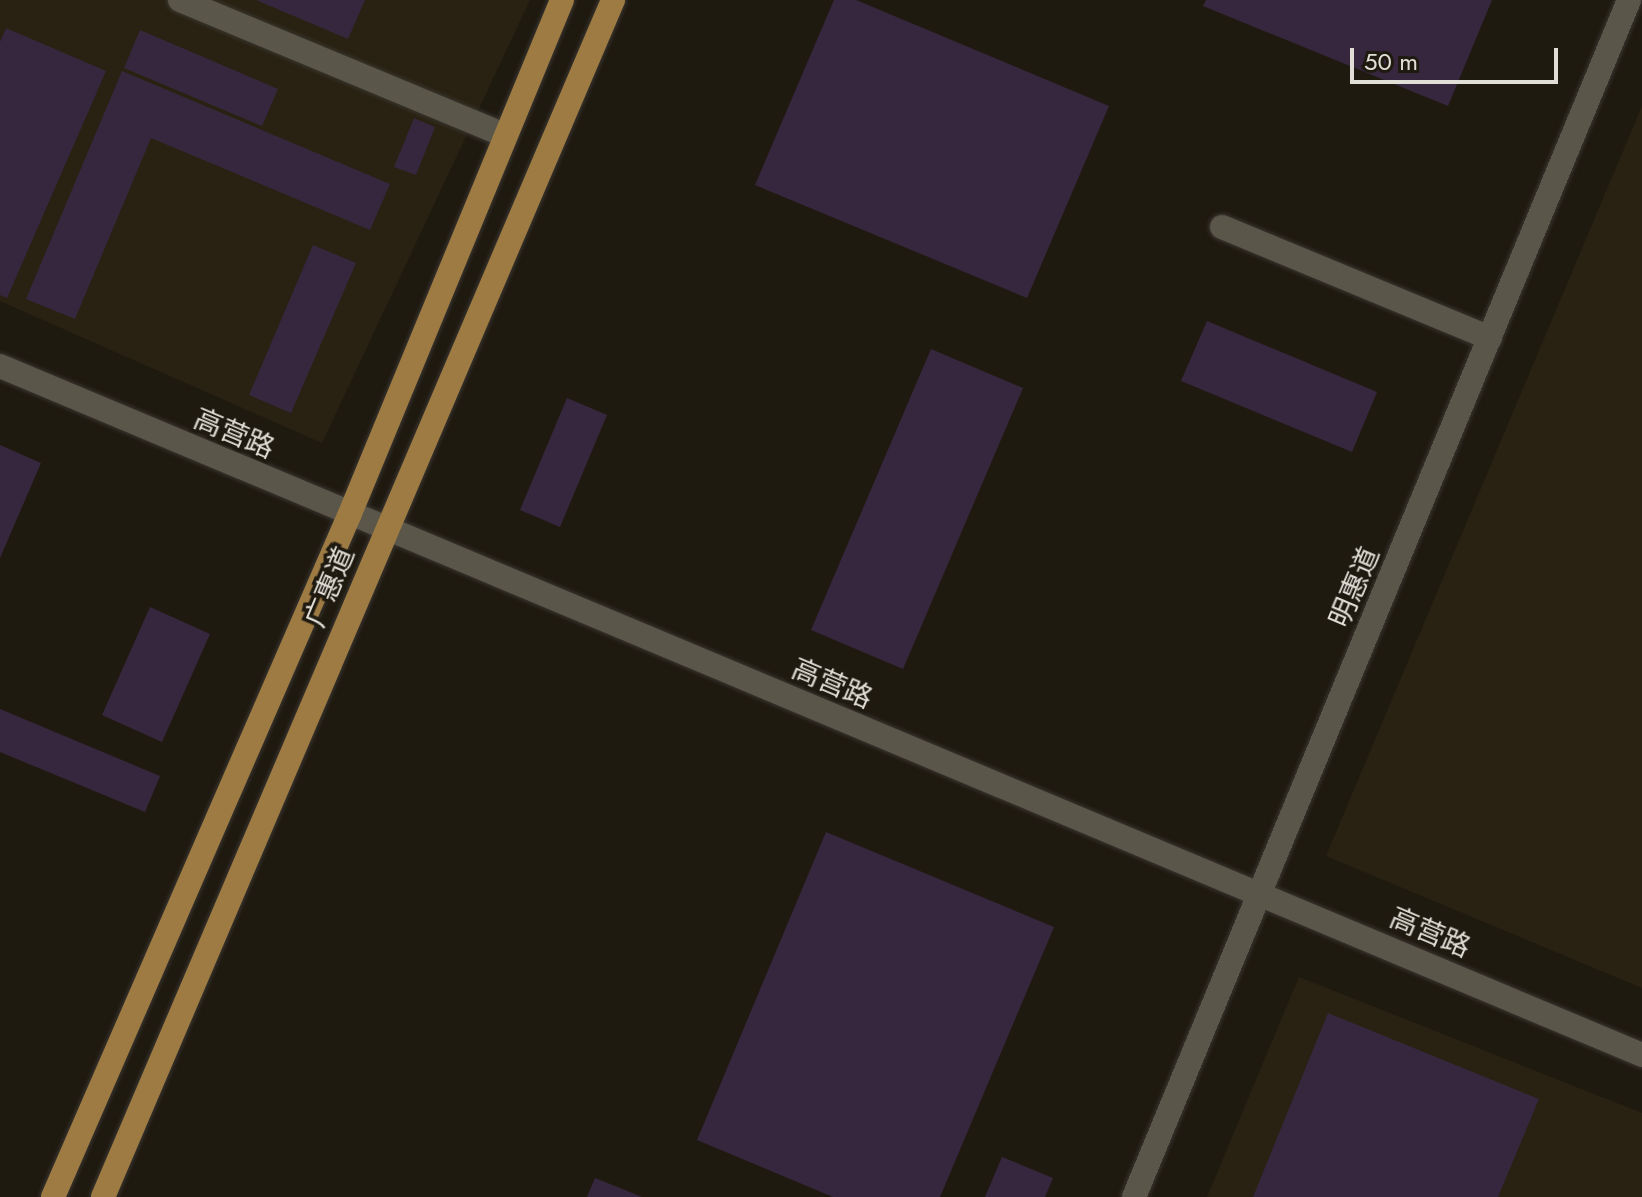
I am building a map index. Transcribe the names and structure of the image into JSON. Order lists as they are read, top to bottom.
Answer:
{
  "streets": {
    "main road": ["广惠道"],
    "street": ["高营路", "明惠道"]
  },
  "crossings": [
    ["高营路", "广惠道"],
    ["高营路", "明惠道"]
  ],
  "scale_bar": "50 m"
}
